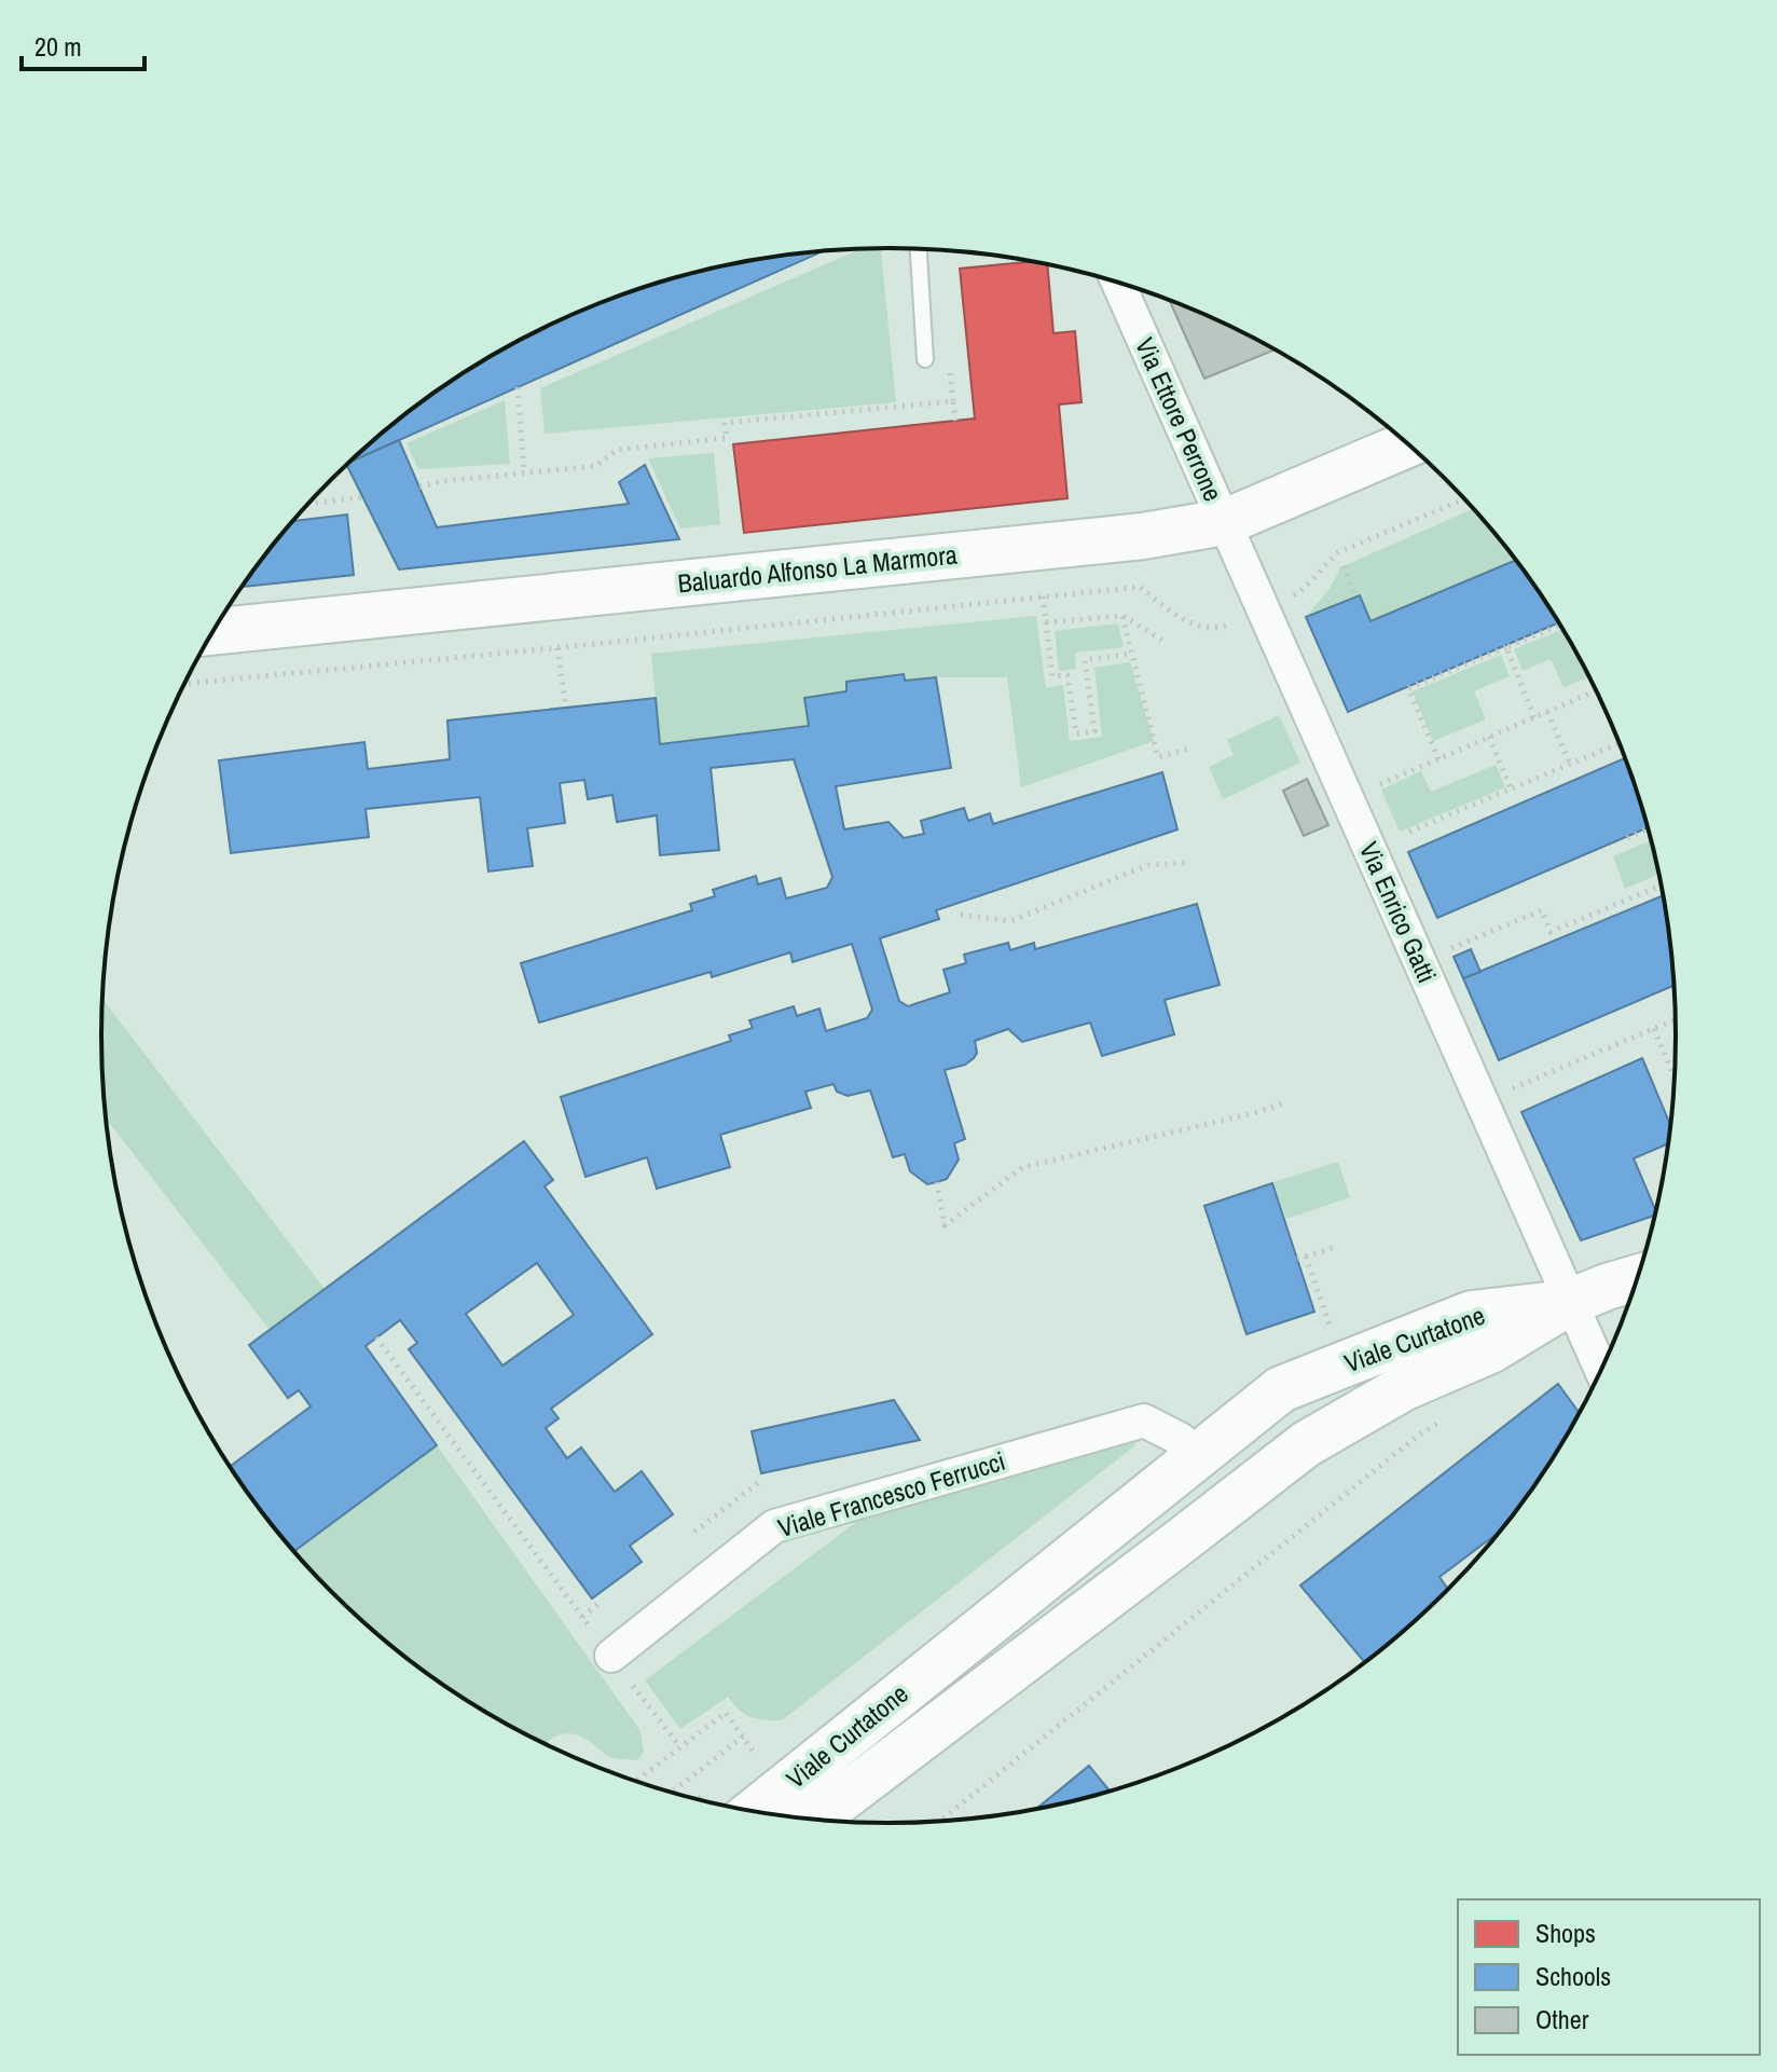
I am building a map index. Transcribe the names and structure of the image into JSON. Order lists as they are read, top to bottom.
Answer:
{
  "streets": {
    "main road": ["Baluardo Alfonso La Marmora", "Viale Curtatone"],
    "street": ["Via Ettore Perrone", "Via Enrico Gatti", "Viale Francesco Ferrucci"]
  },
  "crossings": [
    ["Via Ettore Perrone", "Baluardo Alfonso La Marmora"],
    ["Via Ettore Perrone", "Via Enrico Gatti"],
    ["Baluardo Alfonso La Marmora", "Via Enrico Gatti"],
    ["Via Enrico Gatti", "Viale Curtatone"],
    ["Viale Curtatone", "Viale Francesco Ferrucci"]
  ],
  "legend": ["Shops", "Schools", "Other"],
  "scale_bar": "20 m"
}
